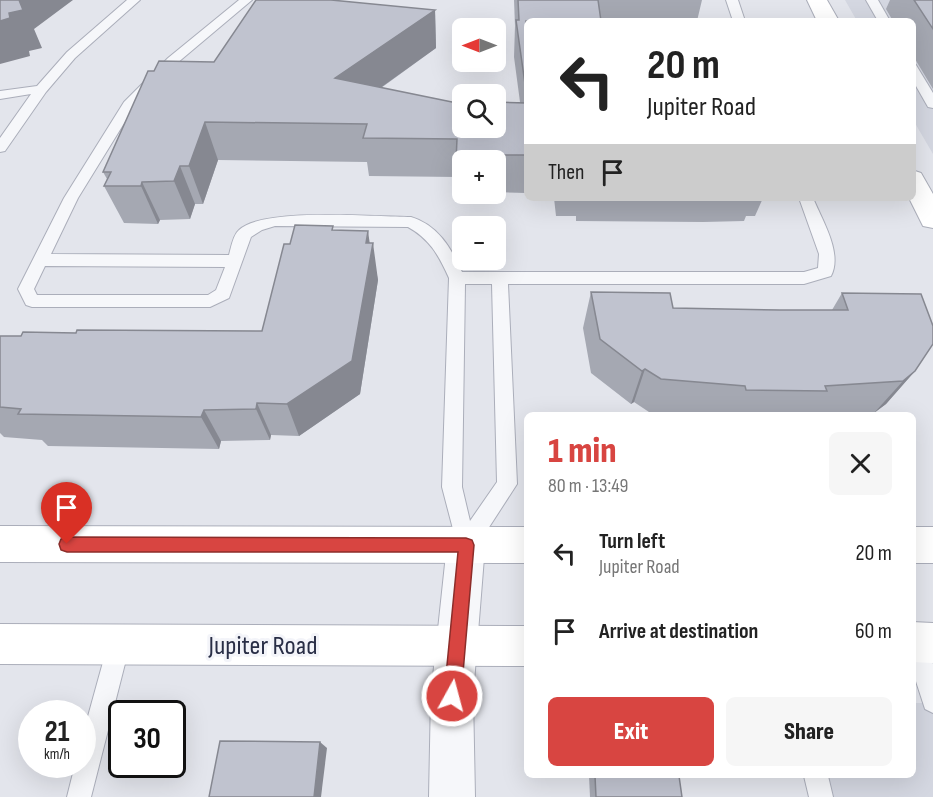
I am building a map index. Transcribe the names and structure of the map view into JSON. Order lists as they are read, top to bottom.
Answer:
{
  "streets": {
    "main road": ["Jupiter Road"]
  },
  "north": "left",
  "page": {
    "map_buttons": ["+", "−"],
    "turn": ["20 m", "Jupiter Road"],
    "then": "Then",
    "heading": ["1 min", "80 m · 13:49"],
    "list": [
      {
        "name": "Turn left",
        "note": "Jupiter Road",
        "value": "20 m"
      },
      {
        "name": "Arrive at destination",
        "value": "60 m"
      }
    ],
    "buttons": ["Exit", "Share"],
    "speed": "21 km/h",
    "limit": "30"
  }
}
